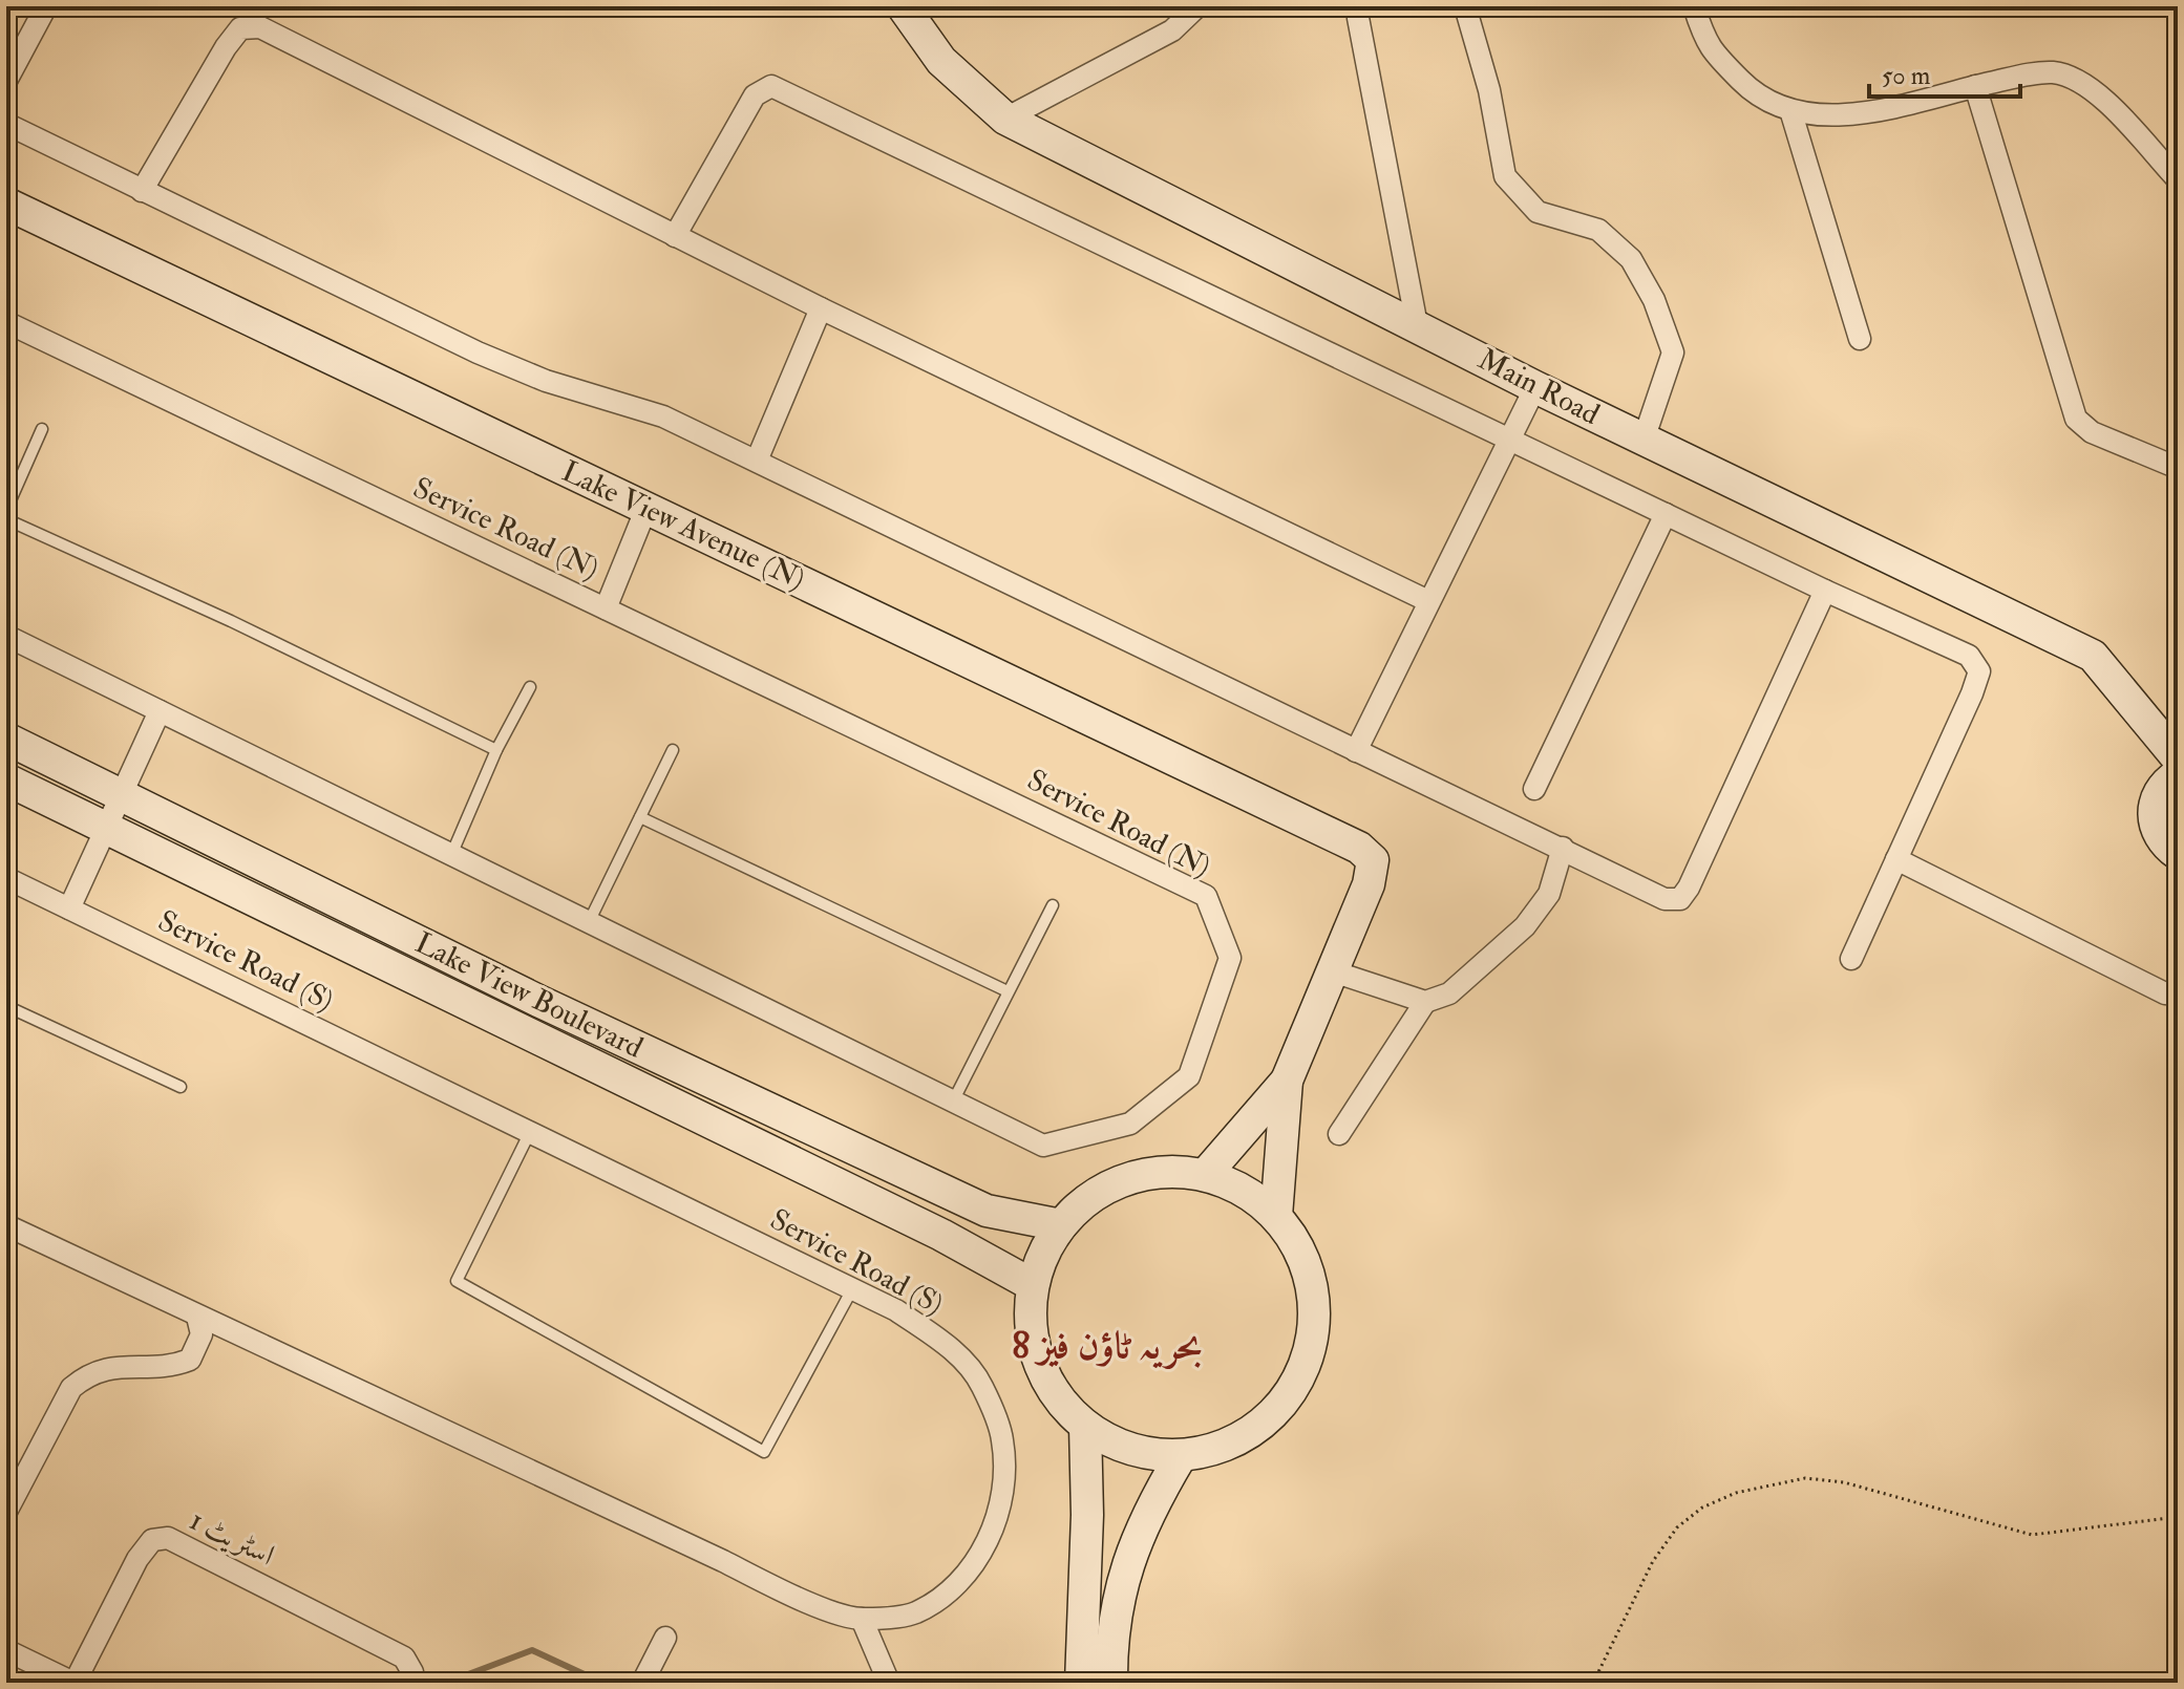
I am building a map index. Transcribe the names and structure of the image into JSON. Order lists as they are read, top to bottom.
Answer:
{
  "streets": {
    "main road": ["Main Road", "Lake View Avenue (N)", "Lake View Boulevard"],
    "street": ["Service Road (N)", "Service Road (S)", "اسٹریٹ 1"]
  },
  "districts": ["بحریہ ٹاؤن فیز 8"],
  "scale_bar": "50 m"
}
